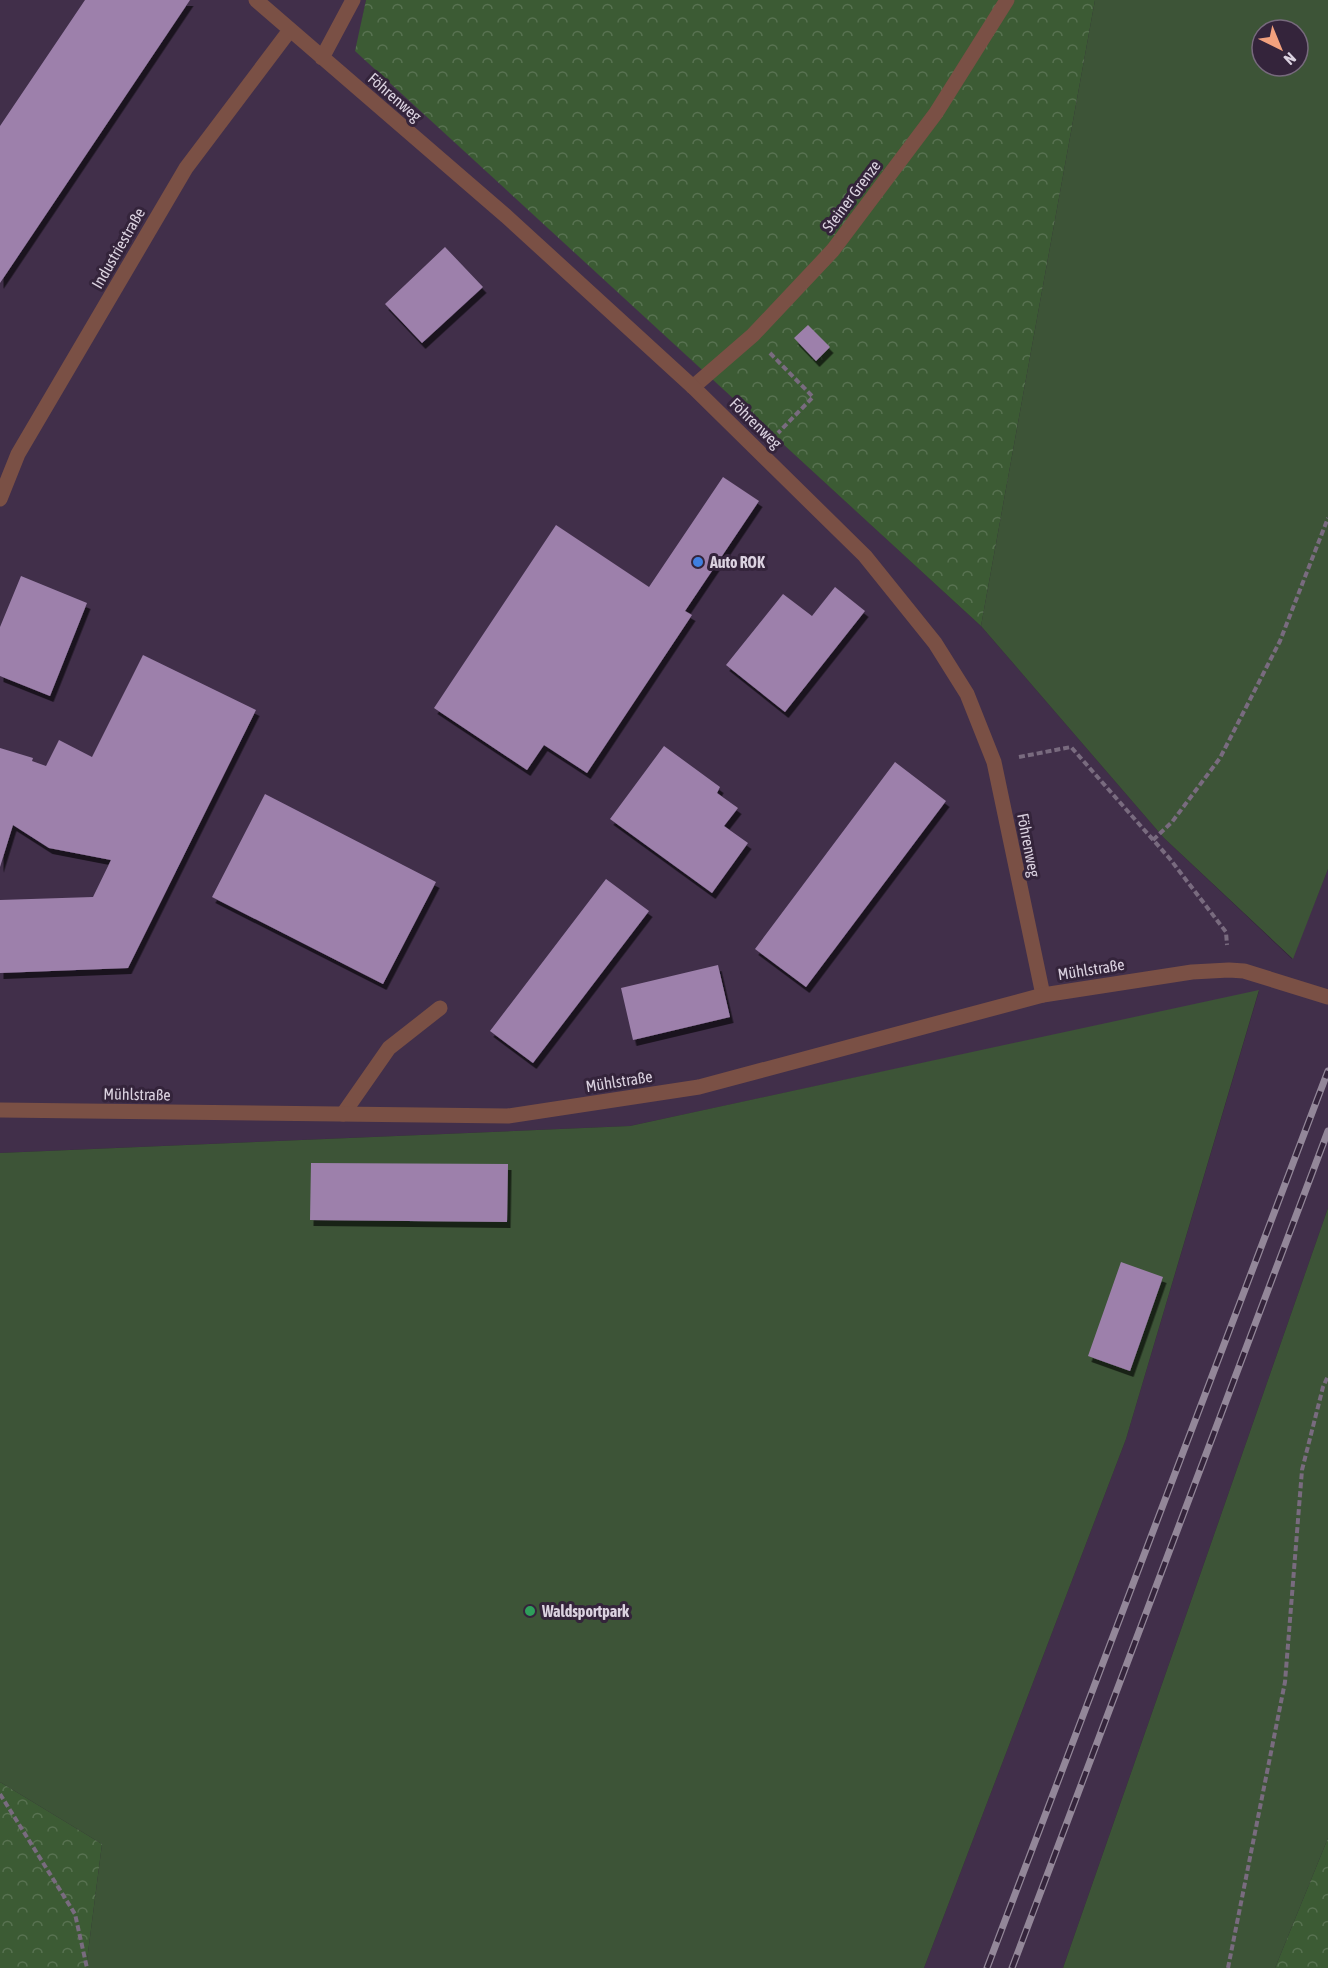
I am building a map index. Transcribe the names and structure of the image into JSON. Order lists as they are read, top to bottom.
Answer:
{
  "streets": {
    "street": [
      "Föhrenweg",
      "Steiner Grenze",
      "Industriestraße",
      "Mühlstraße"
    ]
  },
  "crossings": [
    ["Föhrenweg", "Steiner Grenze"],
    ["Föhrenweg", "Industriestraße"],
    ["Föhrenweg", "Mühlstraße"]
  ],
  "places": ["Auto ROK", "Waldsportpark"],
  "north": "bottom right"
}
